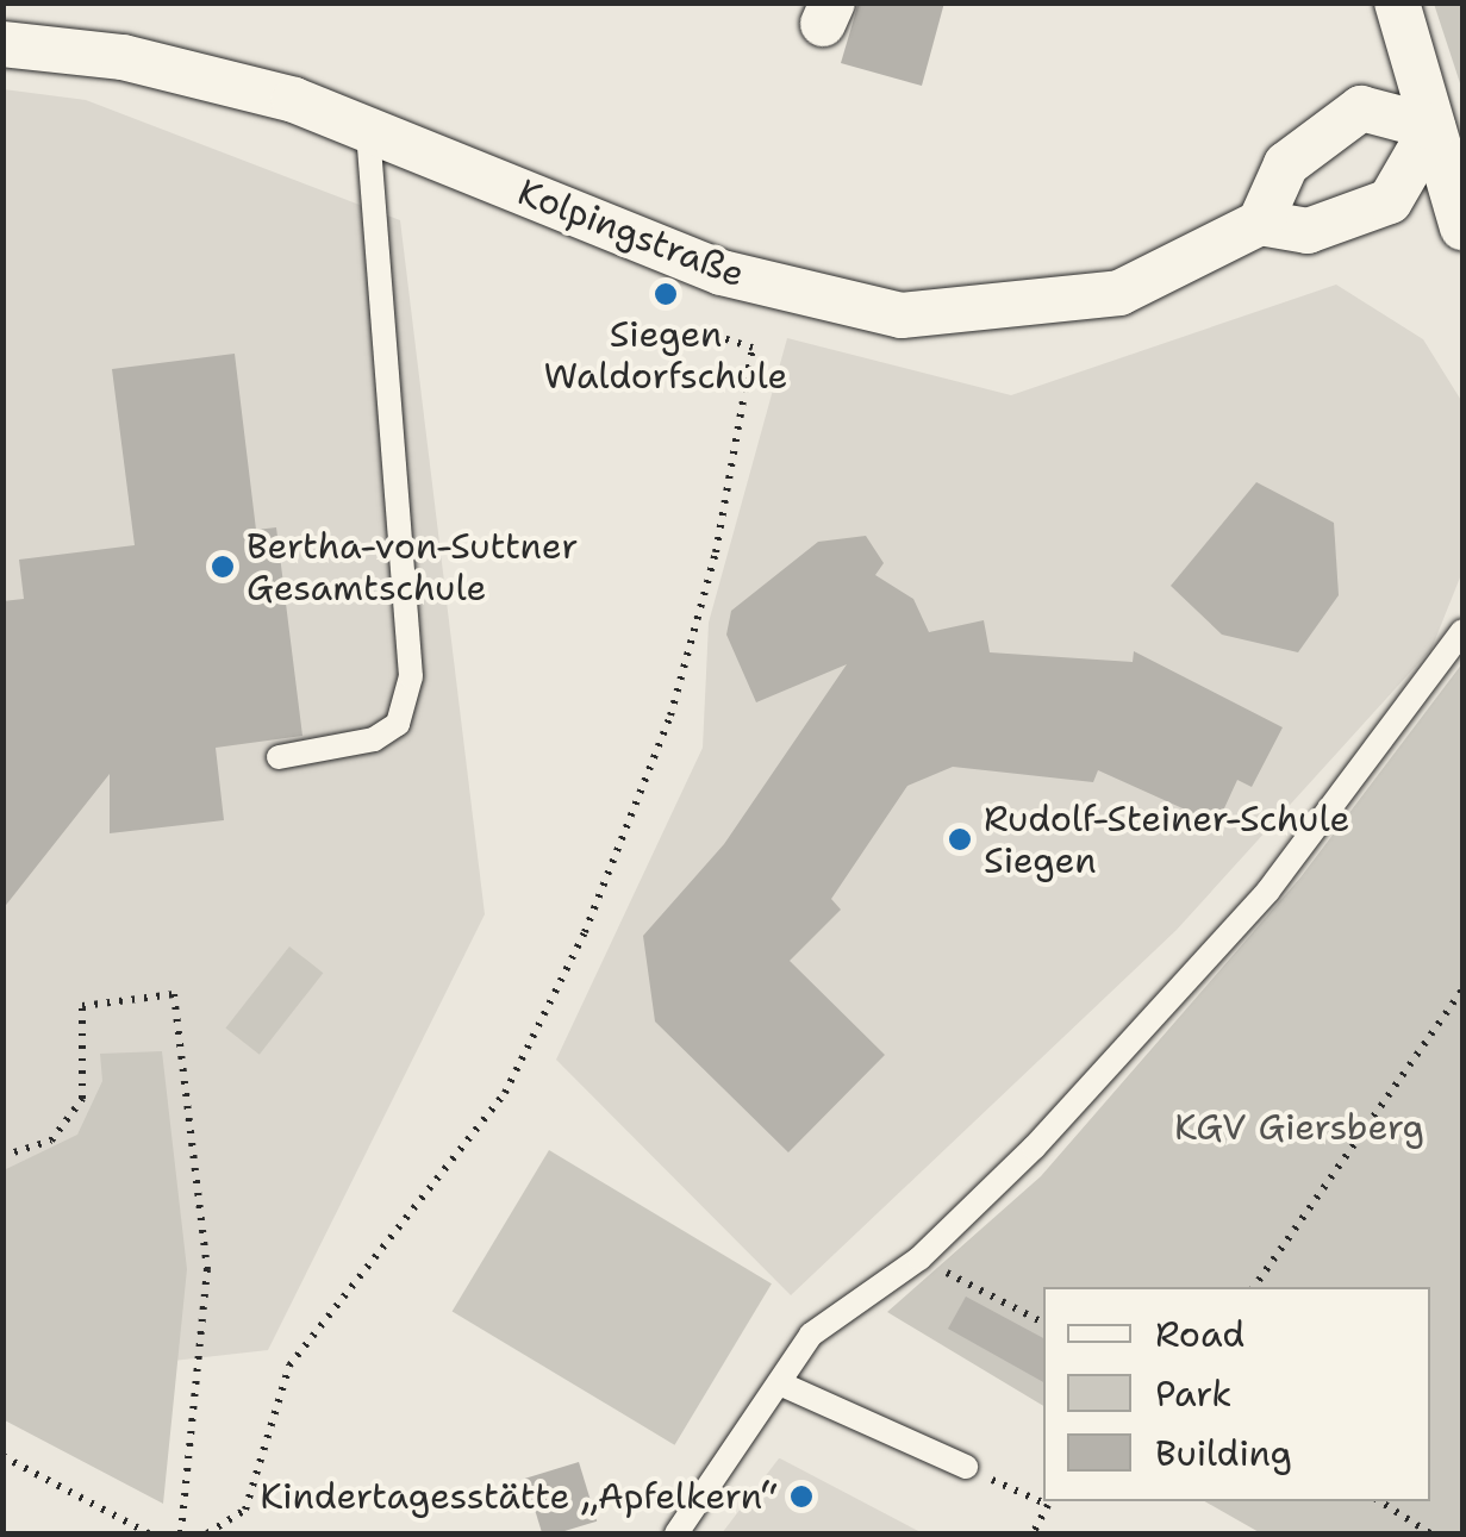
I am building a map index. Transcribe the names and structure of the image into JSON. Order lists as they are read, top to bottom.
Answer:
{
  "streets": {
    "street": ["Kolpingstraße"]
  },
  "parks": ["KGV Giersberg"],
  "places": [
    "Siegen Waldorfschule",
    "Bertha-von-Suttner Gesamtschule",
    "Rudolf-Steiner-Schule Siegen",
    "Kindertagesstätte „Apfelkern“"
  ],
  "legend": ["Road", "Park", "Building"]
}
